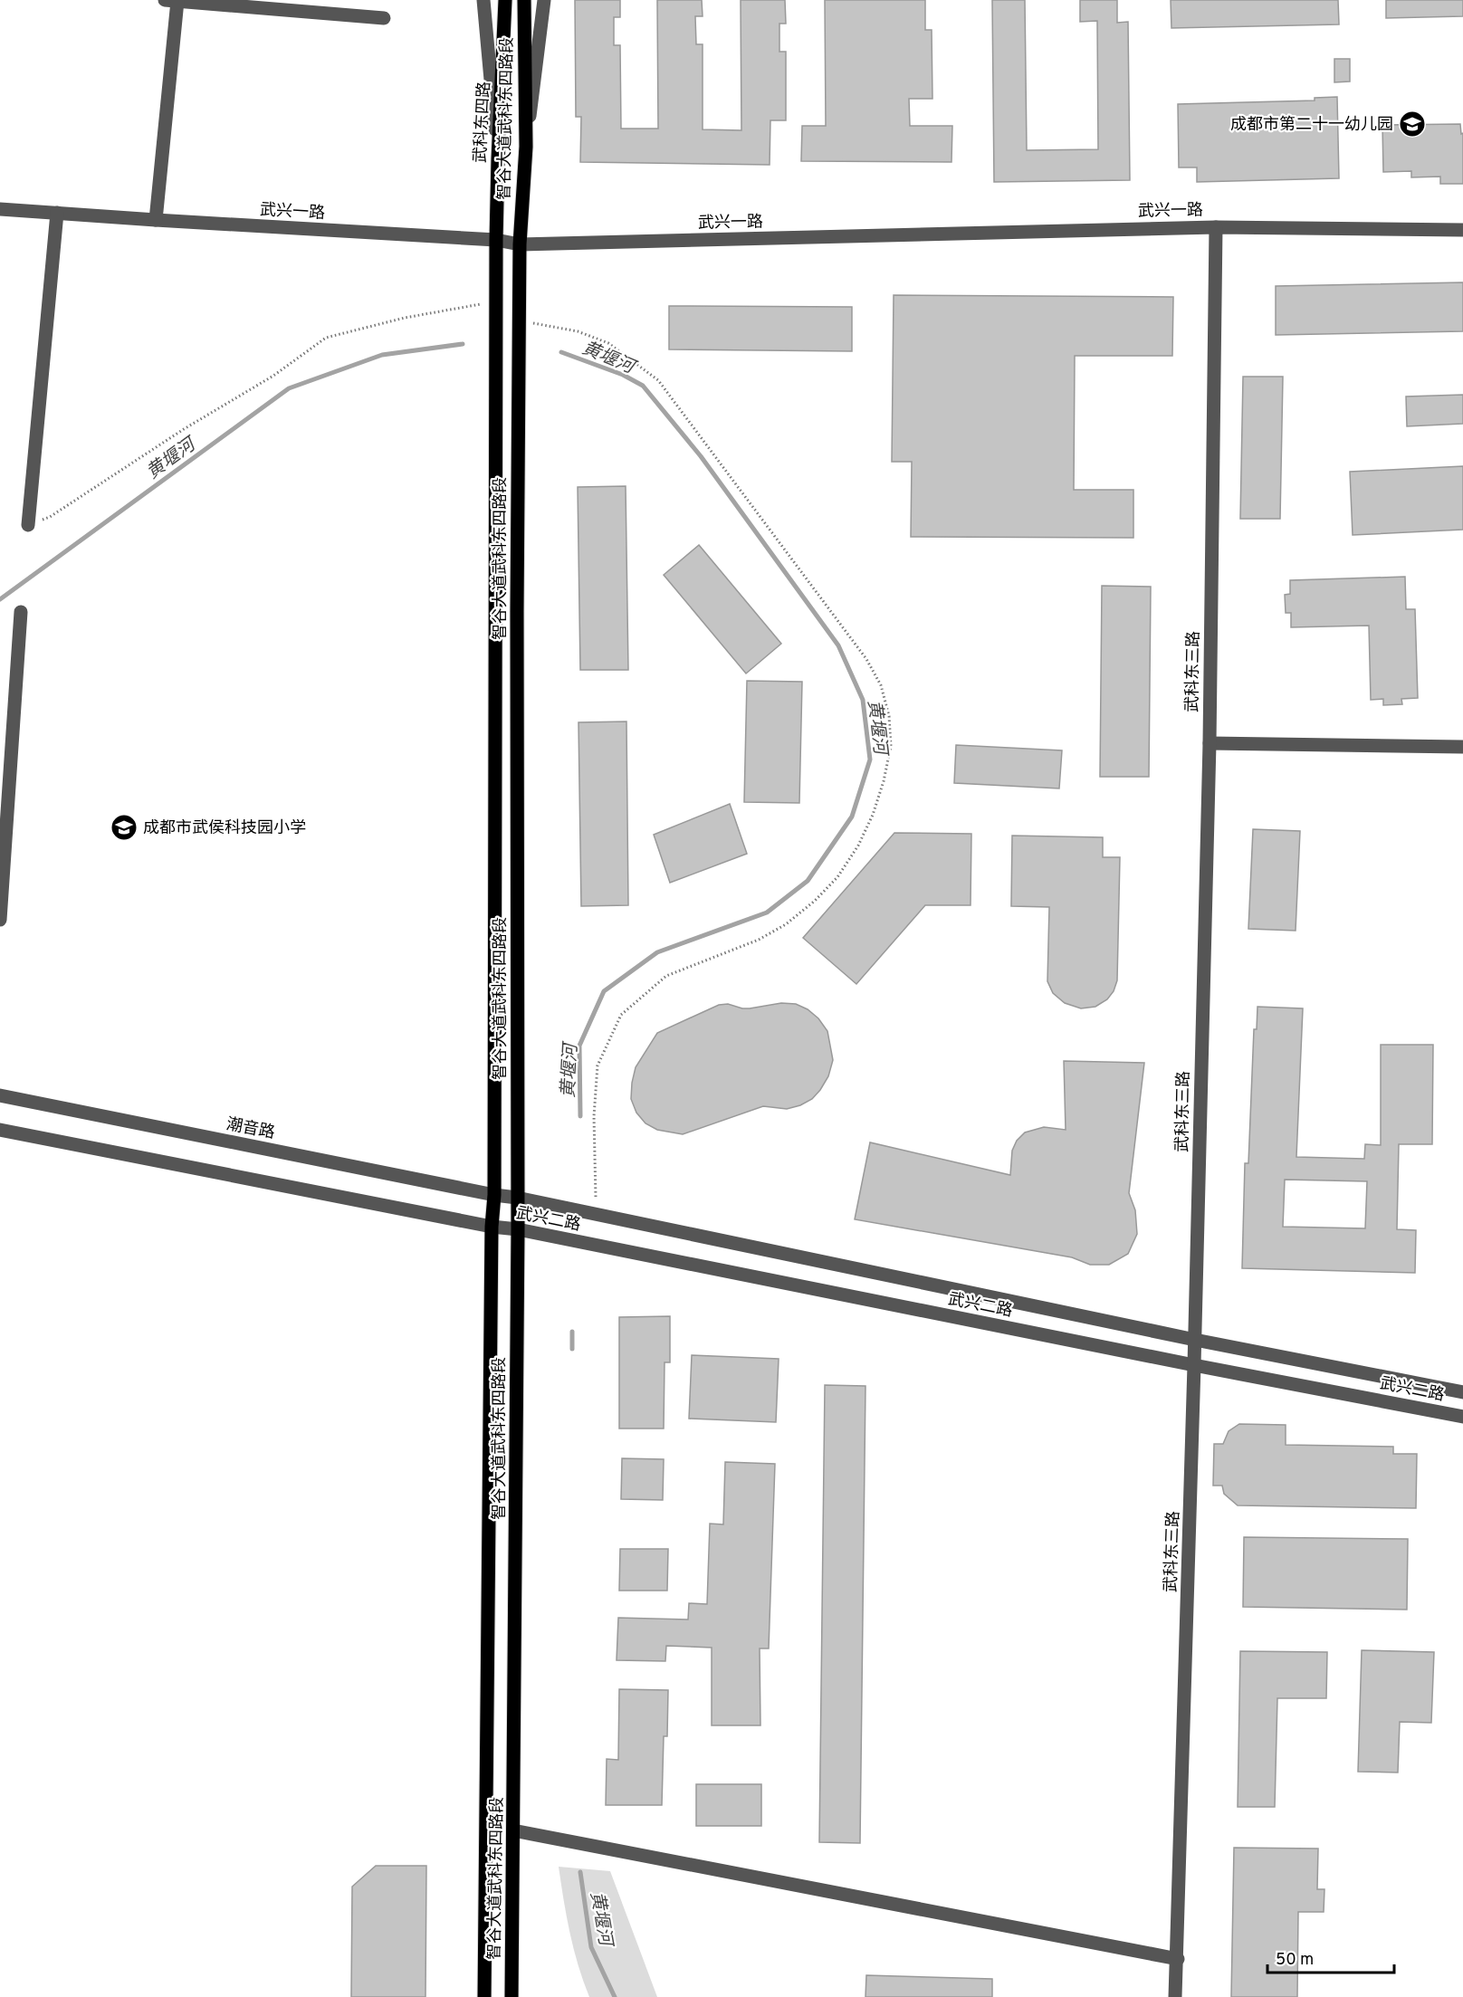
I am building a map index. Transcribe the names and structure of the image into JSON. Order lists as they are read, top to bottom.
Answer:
{
  "streets": {
    "main road": ["智谷大道武科东四路段", "武科东四路"],
    "street": [
      "武兴一路",
      "武科东三路",
      "潮音路",
      "武兴二路"
    ]
  },
  "crossings": [
    ["智谷大道武科东四路段", "武科东四路"],
    ["智谷大道武科东四路段", "武兴一路"],
    ["智谷大道武科东四路段", "潮音路"],
    ["智谷大道武科东四路段", "武兴二路"],
    ["武科东四路", "武兴一路"],
    ["武兴一路", "武科东三路"],
    ["武科东三路", "潮音路"],
    ["武科东三路", "武兴二路"]
  ],
  "water": ["黄堰河"],
  "places": {
    "school or university": ["成都市第二十一幼儿园", "成都市武侯科技园小学"]
  },
  "scale_bar": "50 m"
}
